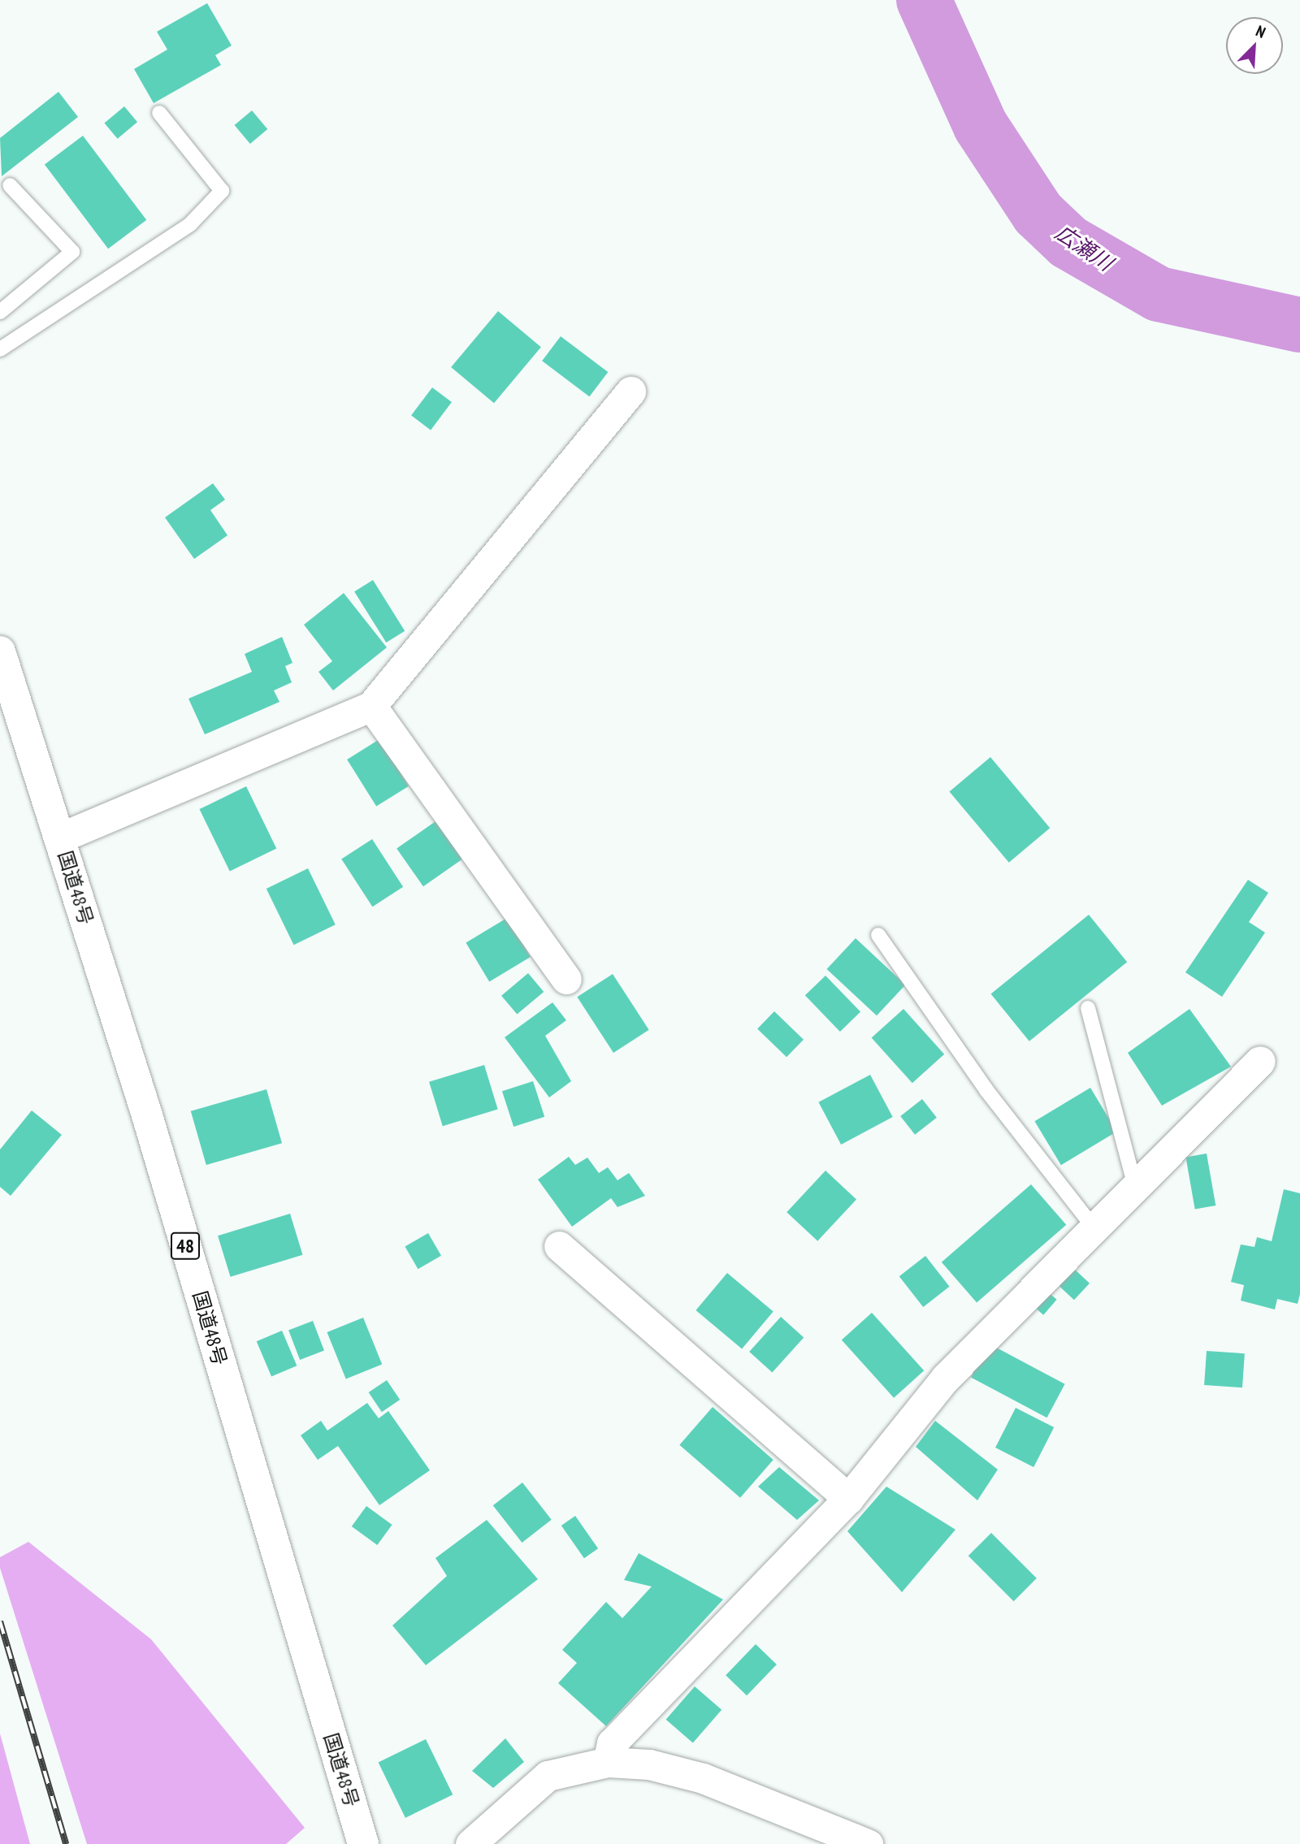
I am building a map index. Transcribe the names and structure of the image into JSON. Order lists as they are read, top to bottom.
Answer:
{
  "streets": {
    "highway": ["国道48号", "48"]
  },
  "water": ["広瀬川"],
  "north": "top right"
}
